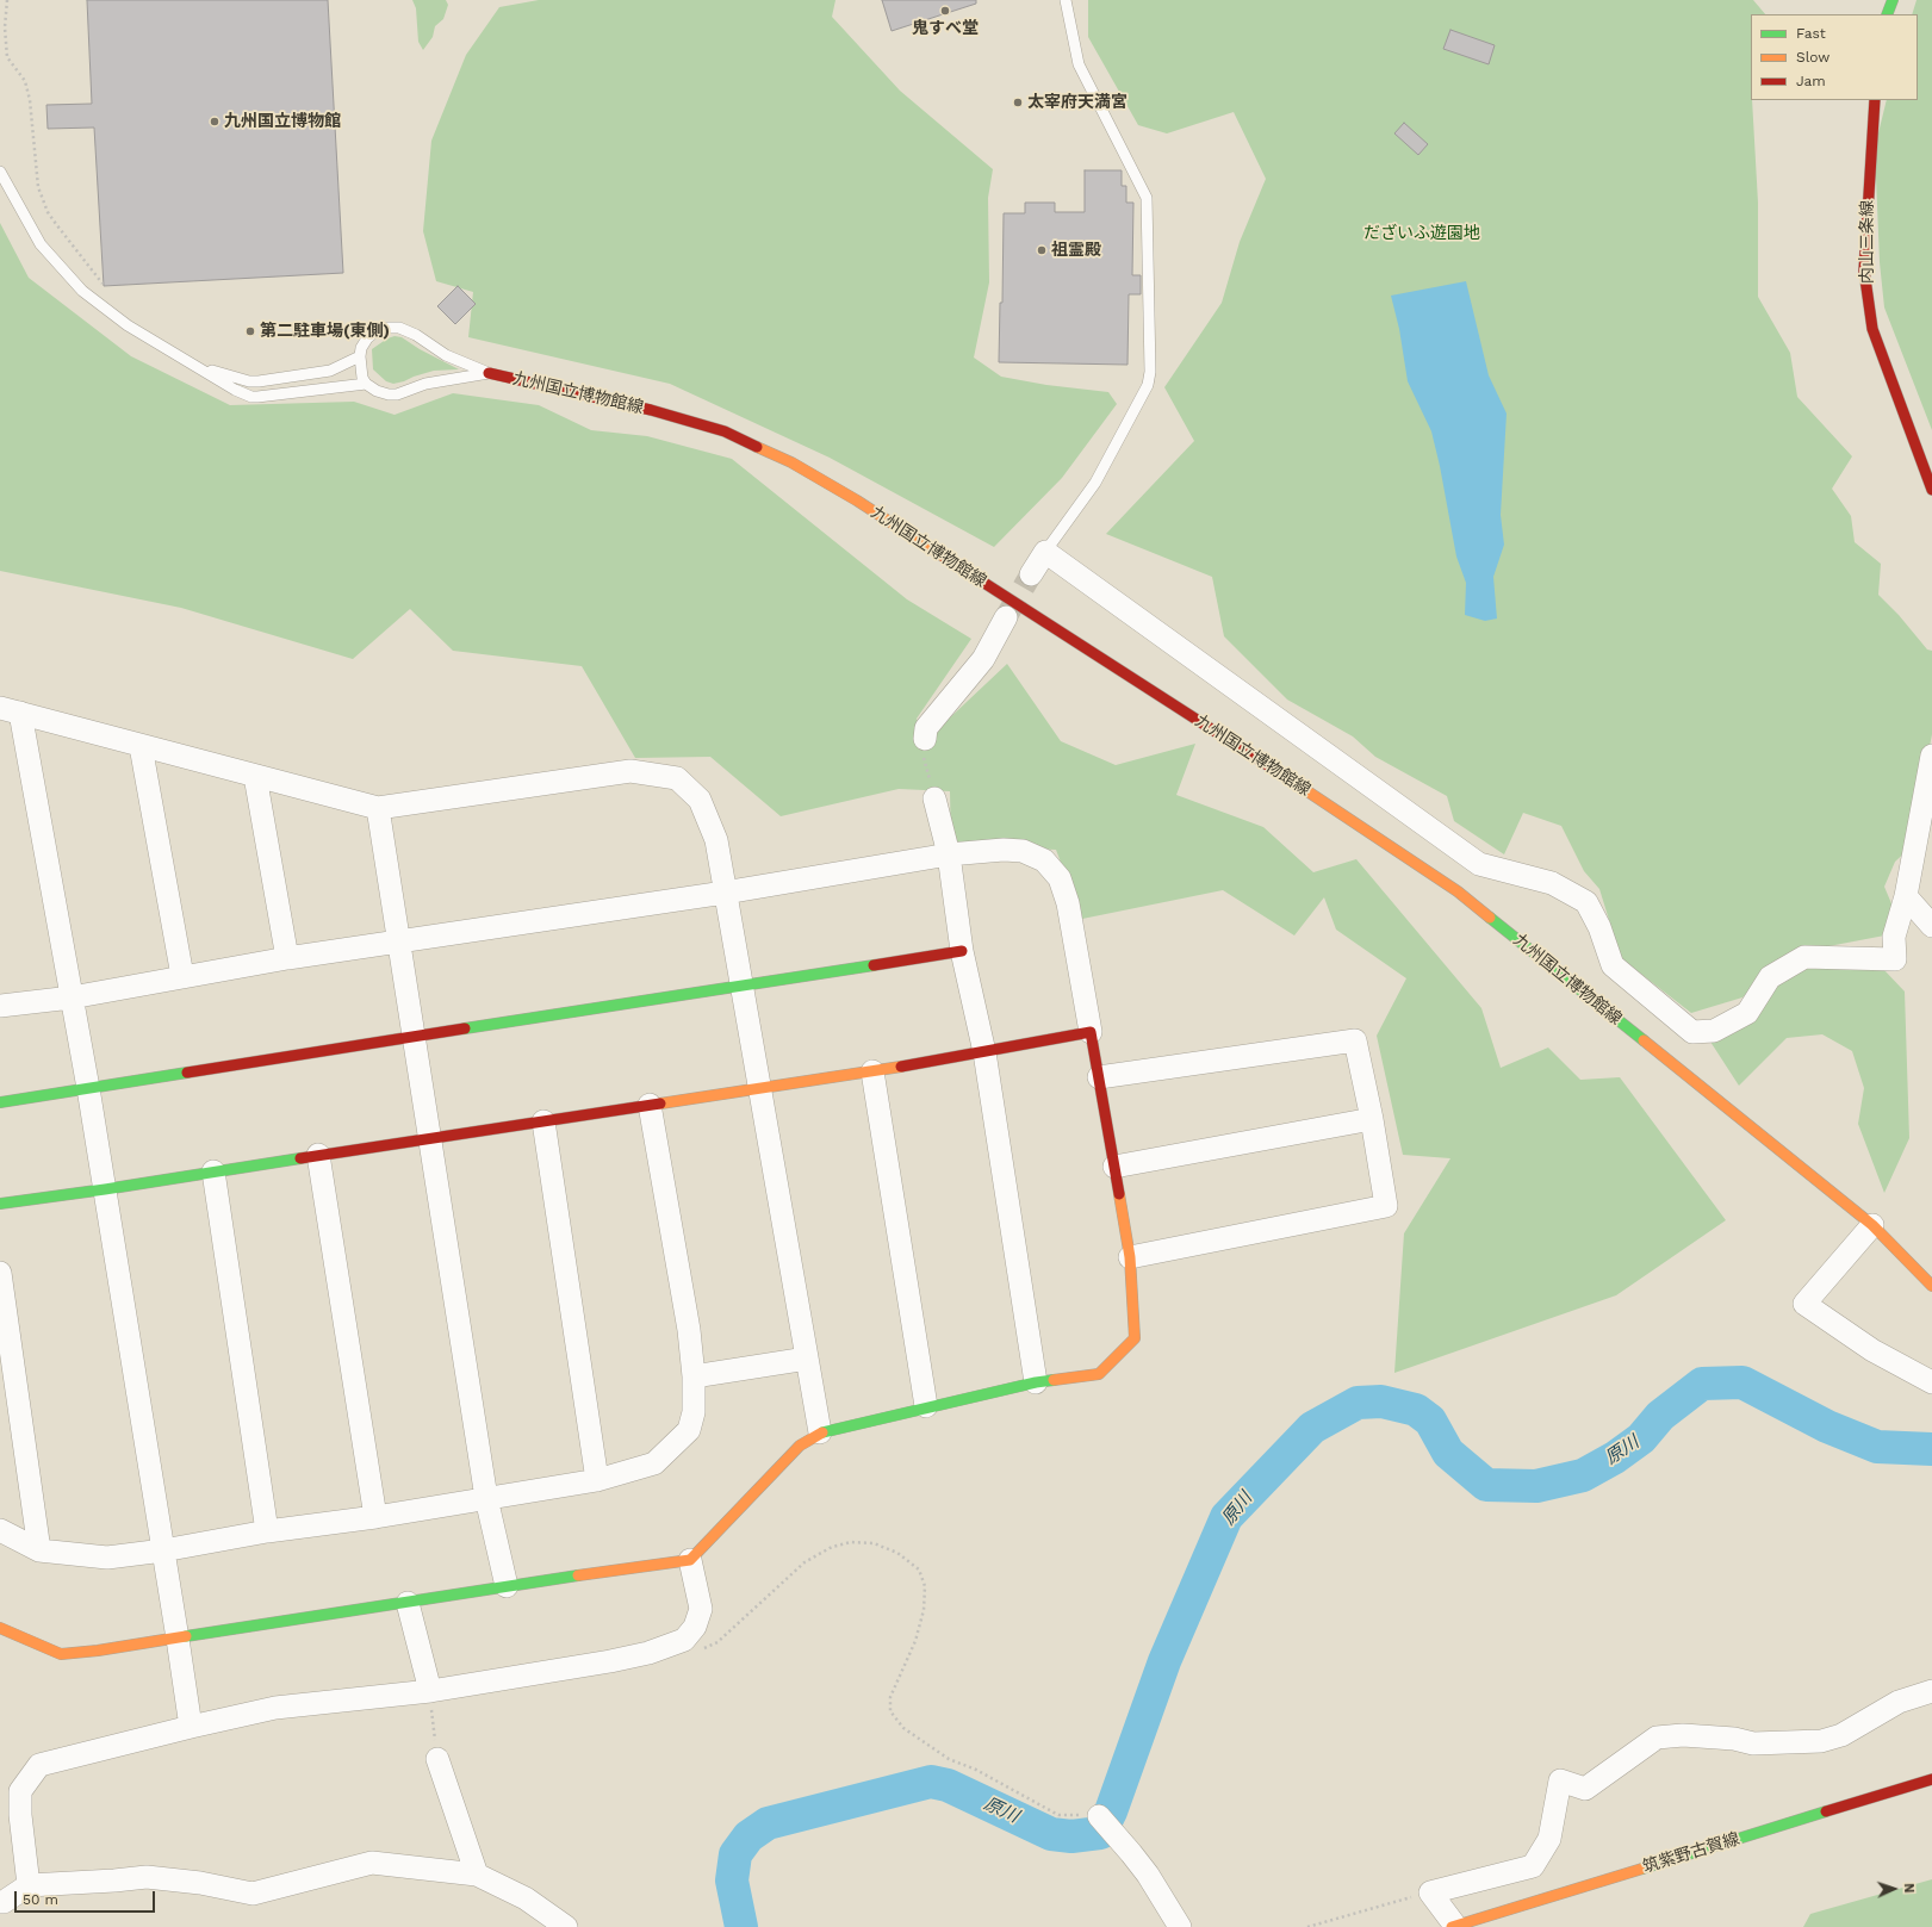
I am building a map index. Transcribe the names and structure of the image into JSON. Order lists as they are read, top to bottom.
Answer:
{
  "streets": {
    "street": ["内山三条線", "九州国立博物館線", "筑紫野古賀線"]
  },
  "water": ["原川"],
  "parks": ["だざいふ遊園地"],
  "places": [
    "鬼すべ堂",
    "太宰府天満宮",
    "九州国立博物館",
    "祖霊殿",
    "第二駐車場(東側)"
  ],
  "legend": ["Fast", "Slow", "Jam"],
  "scale_bar": "50 m",
  "north": "right"
}
